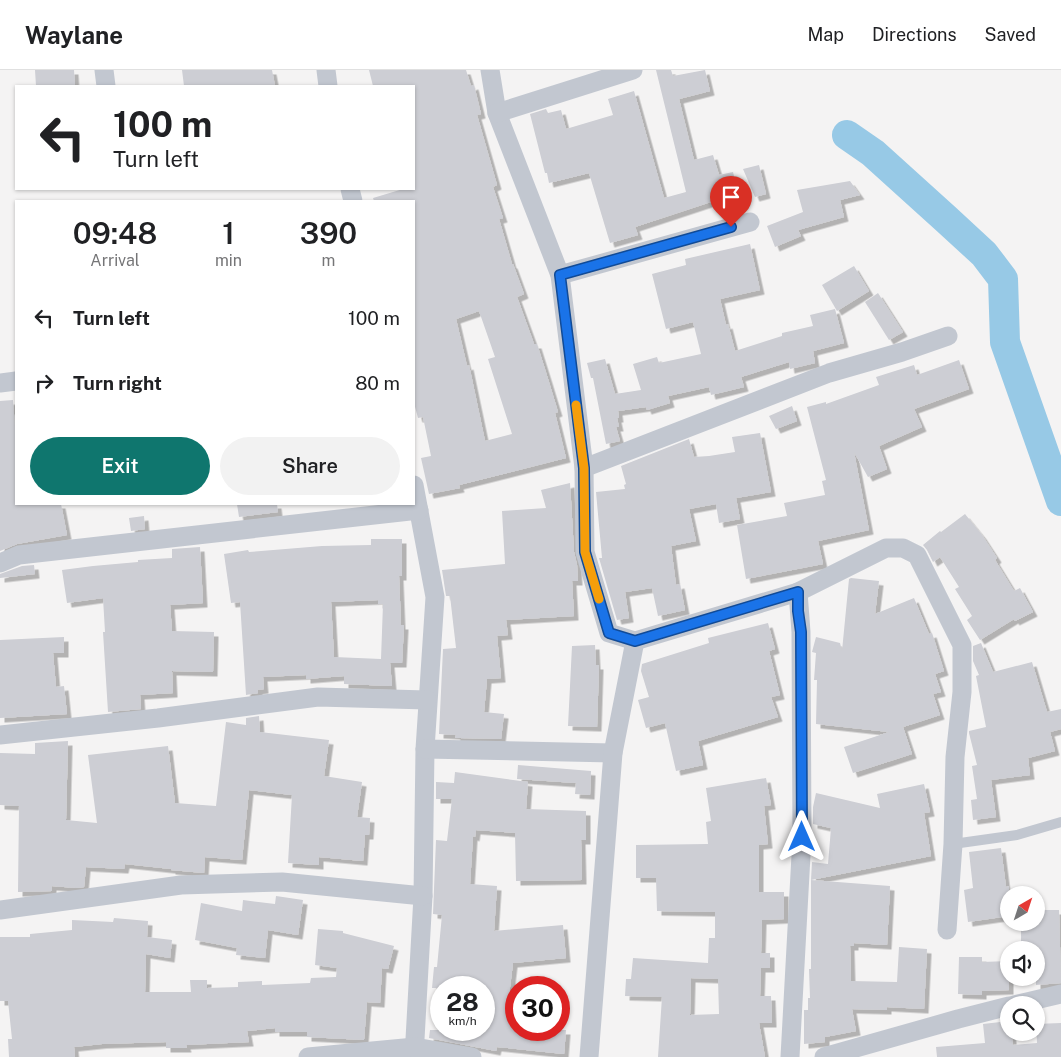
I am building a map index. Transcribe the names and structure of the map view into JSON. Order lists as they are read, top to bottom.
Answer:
{
  "north": "top right",
  "page": {
    "header": "Waylane",
    "nav": ["Map", "Directions", "Saved"],
    "turn": ["100 m", "Turn left"],
    "eta": [
      "09:48",
      "Arrival",
      "1",
      "min",
      "390",
      "m"
    ],
    "list": [
      {
        "name": "Turn left",
        "value": "100 m"
      },
      {
        "name": "Turn right",
        "value": "80 m"
      }
    ],
    "buttons": ["Exit", "Share"],
    "speed": "28 km/h",
    "limit": "30"
  }
}
